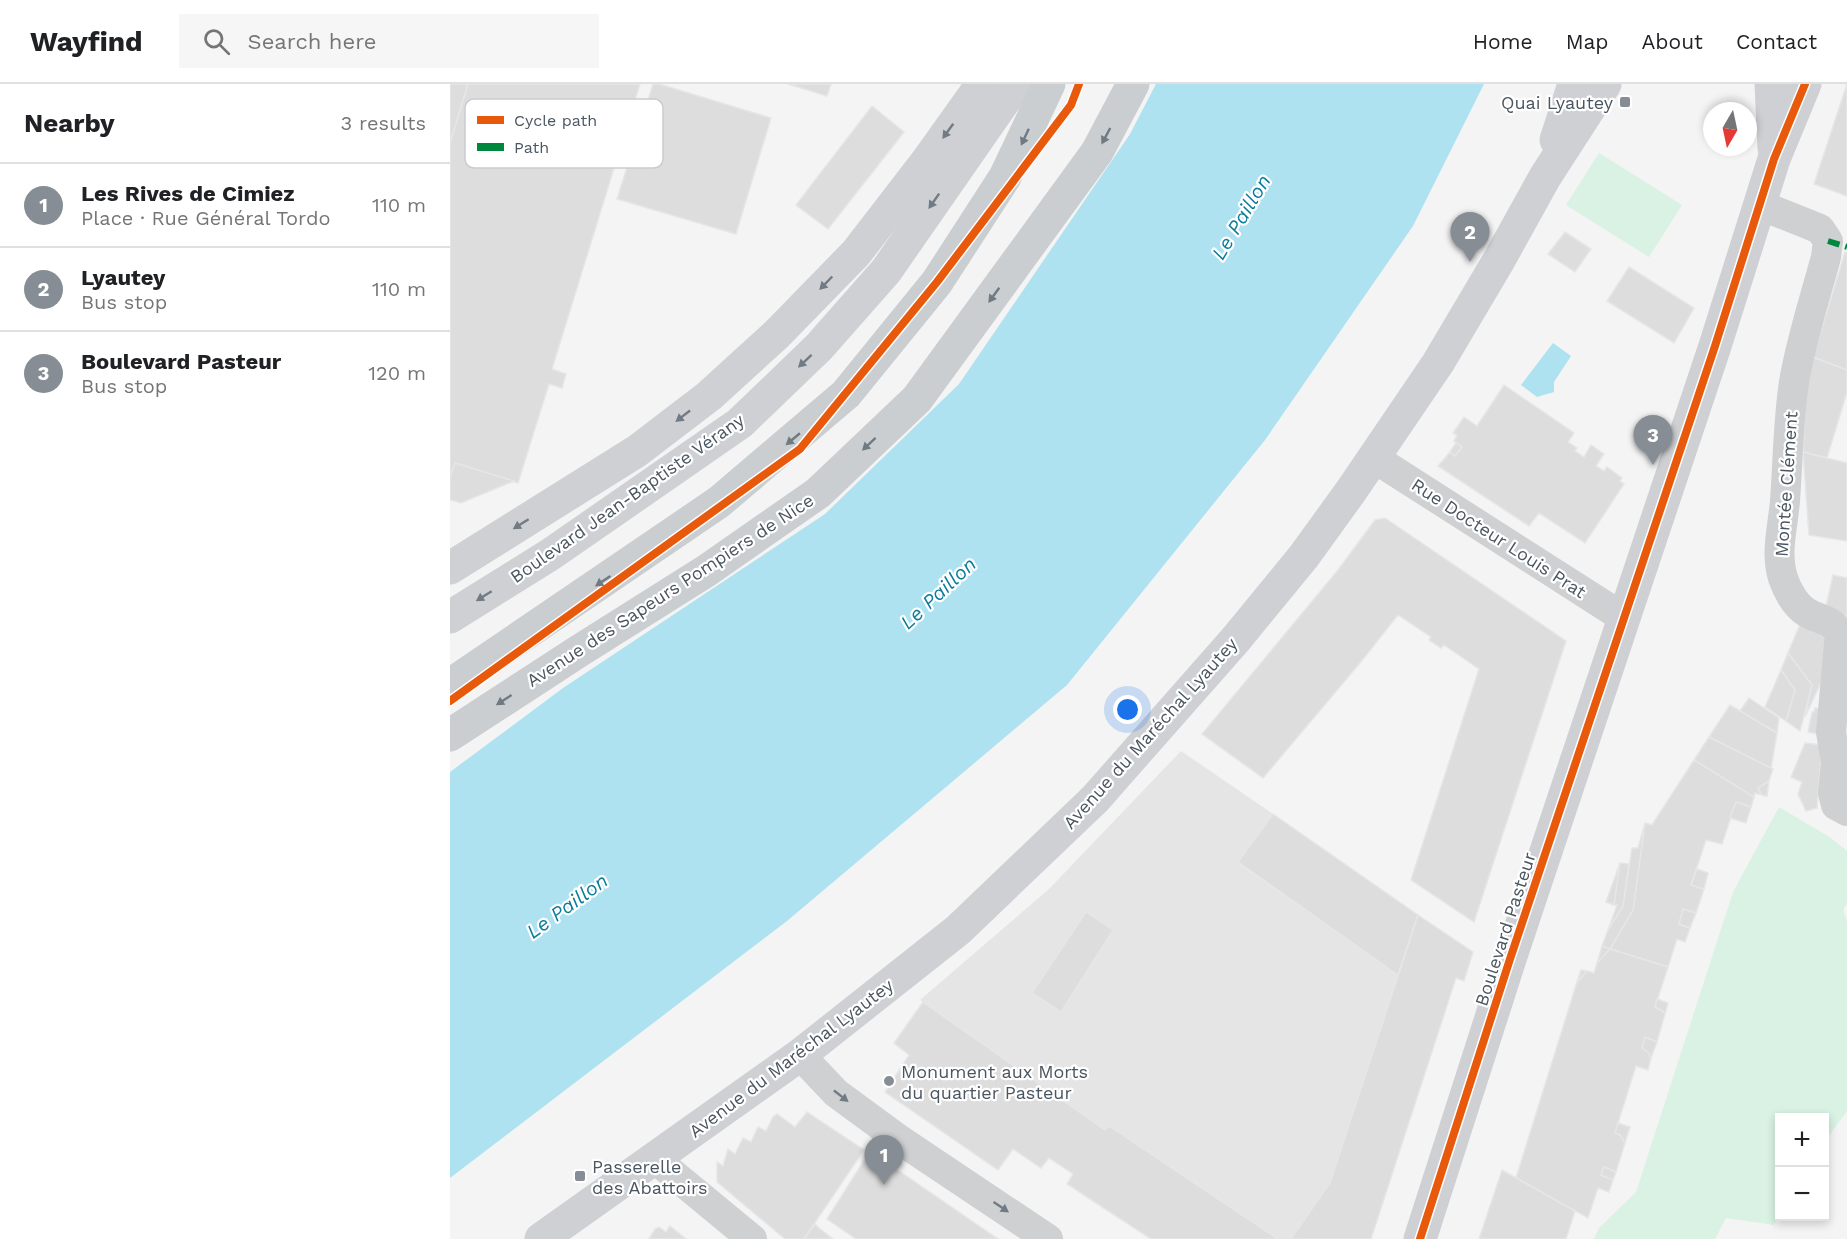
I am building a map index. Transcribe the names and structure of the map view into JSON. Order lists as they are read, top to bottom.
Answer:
{
  "streets": {
    "main road": [
      "Boulevard Jean-Baptiste Vérany",
      "Avenue des Sapeurs Pompiers de Nice",
      "Avenue du Maréchal Lyautey",
      "Boulevard Pasteur"
    ],
    "street": ["Montée Clément", "Rue Docteur Louis Prat"]
  },
  "crossings": [
    ["Montée Clément", "Boulevard Pasteur"],
    ["Rue Docteur Louis Prat", "Avenue du Maréchal Lyautey"],
    ["Rue Docteur Louis Prat", "Boulevard Pasteur"]
  ],
  "water": ["Le Paillon"],
  "places": {
    "transit": ["Quai Lyautey", "Passerelle des Abattoirs"],
    "other": ["Monument aux Morts du quartier Pasteur"]
  },
  "legend": ["Cycle path", "Path"],
  "north": "bottom",
  "page": {
    "header": "Wayfind",
    "search": "Search here",
    "nav": [
      "Home",
      "Map",
      "About",
      "Contact"
    ],
    "heading": ["Nearby", "3 results"],
    "list": [
      {
        "mark": "1",
        "name": "Les Rives de Cimiez",
        "note": "Place · Rue Général Tordo",
        "value": "110 m"
      },
      {
        "mark": "2",
        "name": "Lyautey",
        "note": "Bus stop",
        "value": "110 m"
      },
      {
        "mark": "3",
        "name": "Boulevard Pasteur",
        "note": "Bus stop",
        "value": "120 m"
      }
    ],
    "pins": ["2", "3", "1"],
    "map_buttons": ["+", "−"]
  }
}
